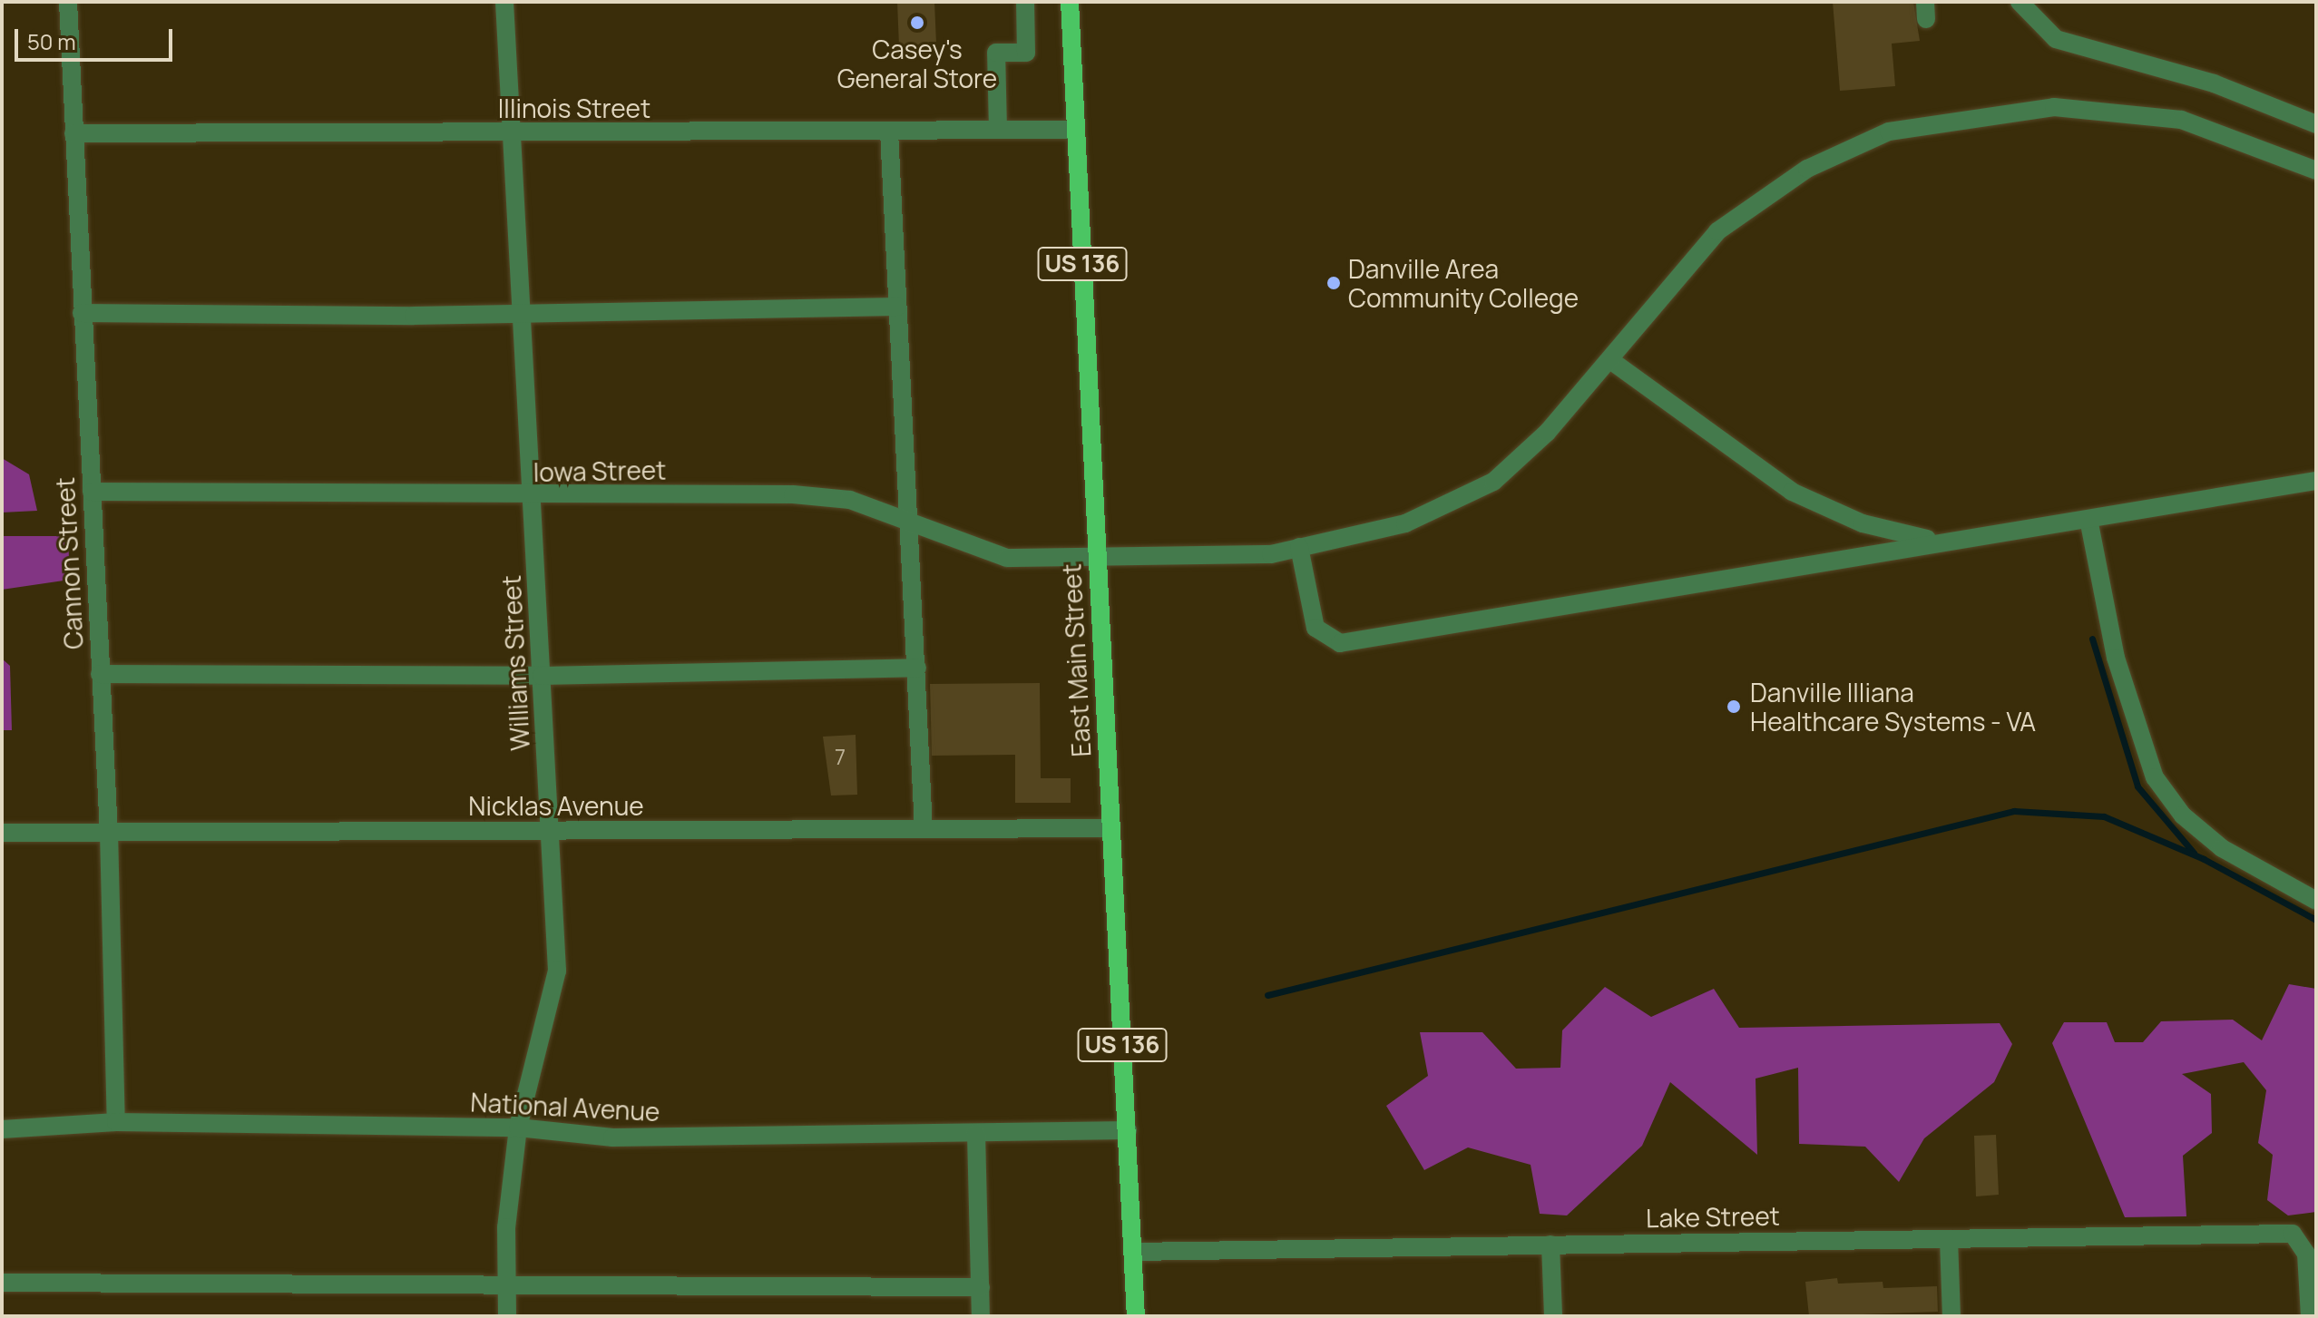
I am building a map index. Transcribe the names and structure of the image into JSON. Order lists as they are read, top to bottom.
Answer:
{
  "streets": {
    "main road": ["US 136", "East Main Street"],
    "street": [
      "Illinois Street",
      "Iowa Street",
      "Cannon Street",
      "Williams Street",
      "Nicklas Avenue",
      "National Avenue",
      "Lake Street"
    ]
  },
  "crossings": [
    ["Illinois Street", "Cannon Street"],
    ["Illinois Street", "East Main Street"],
    ["Illinois Street", "Williams Street"],
    ["Iowa Street", "Cannon Street"],
    ["Iowa Street", "East Main Street"],
    ["Iowa Street", "Williams Street"],
    ["Cannon Street", "Nicklas Avenue"],
    ["Cannon Street", "National Avenue"],
    ["East Main Street", "Nicklas Avenue"],
    ["East Main Street", "National Avenue"],
    ["East Main Street", "Lake Street"],
    ["Williams Street", "Nicklas Avenue"],
    ["Williams Street", "National Avenue"]
  ],
  "places": ["Casey's General Store", "Danville Area Community College", "Danville Illiana Healthcare Systems - VA"],
  "house_numbers": ["7"],
  "scale_bar": "50 m"
}
